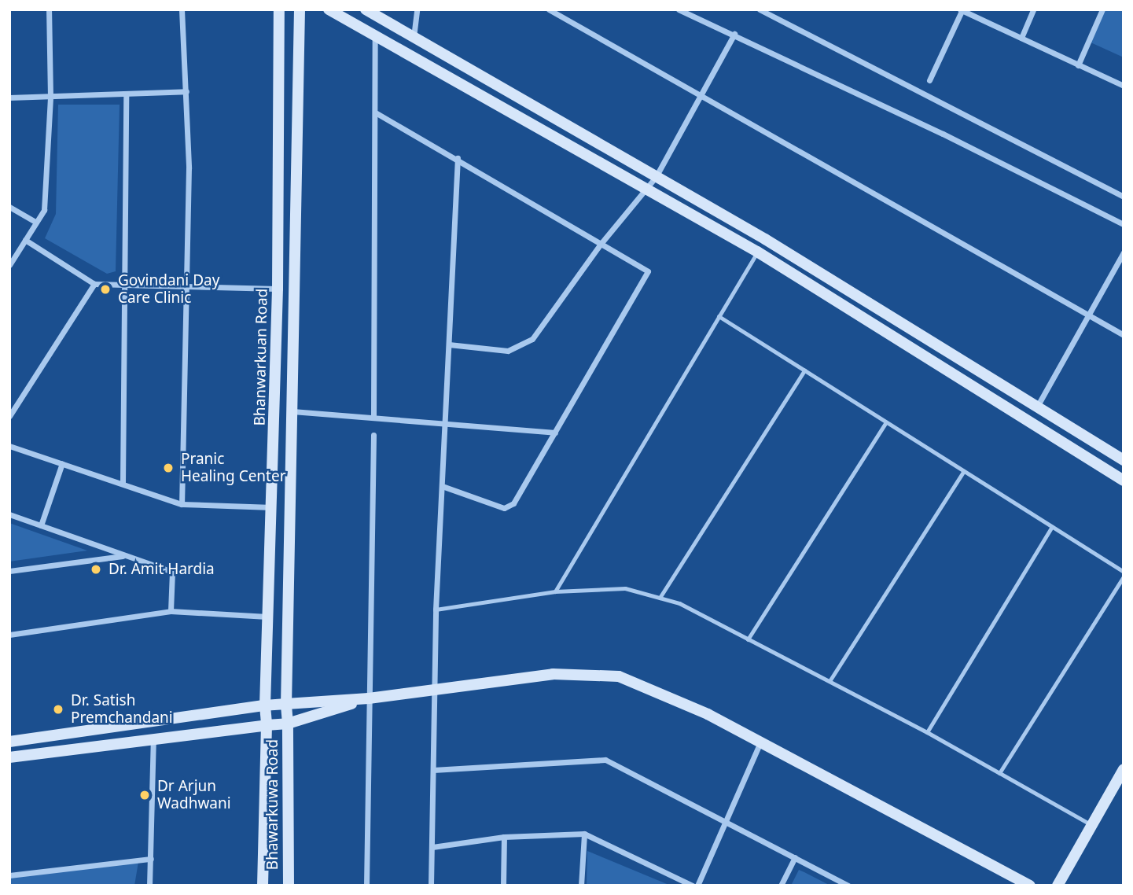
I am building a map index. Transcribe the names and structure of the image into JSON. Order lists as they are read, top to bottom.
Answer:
{
  "streets": {
    "main road": ["Bhanwarkuan Road", "Bhawarkuwa Road"]
  },
  "crossings": [
    ["Bhanwarkuan Road", "Bhawarkuwa Road"]
  ],
  "places": [
    "Govindani Day Care Clinic",
    "Pranic Healing Center",
    "Dr. Amit Hardia",
    "Dr. Satish Premchandani",
    "Dr Arjun Wadhwani"
  ]
}
